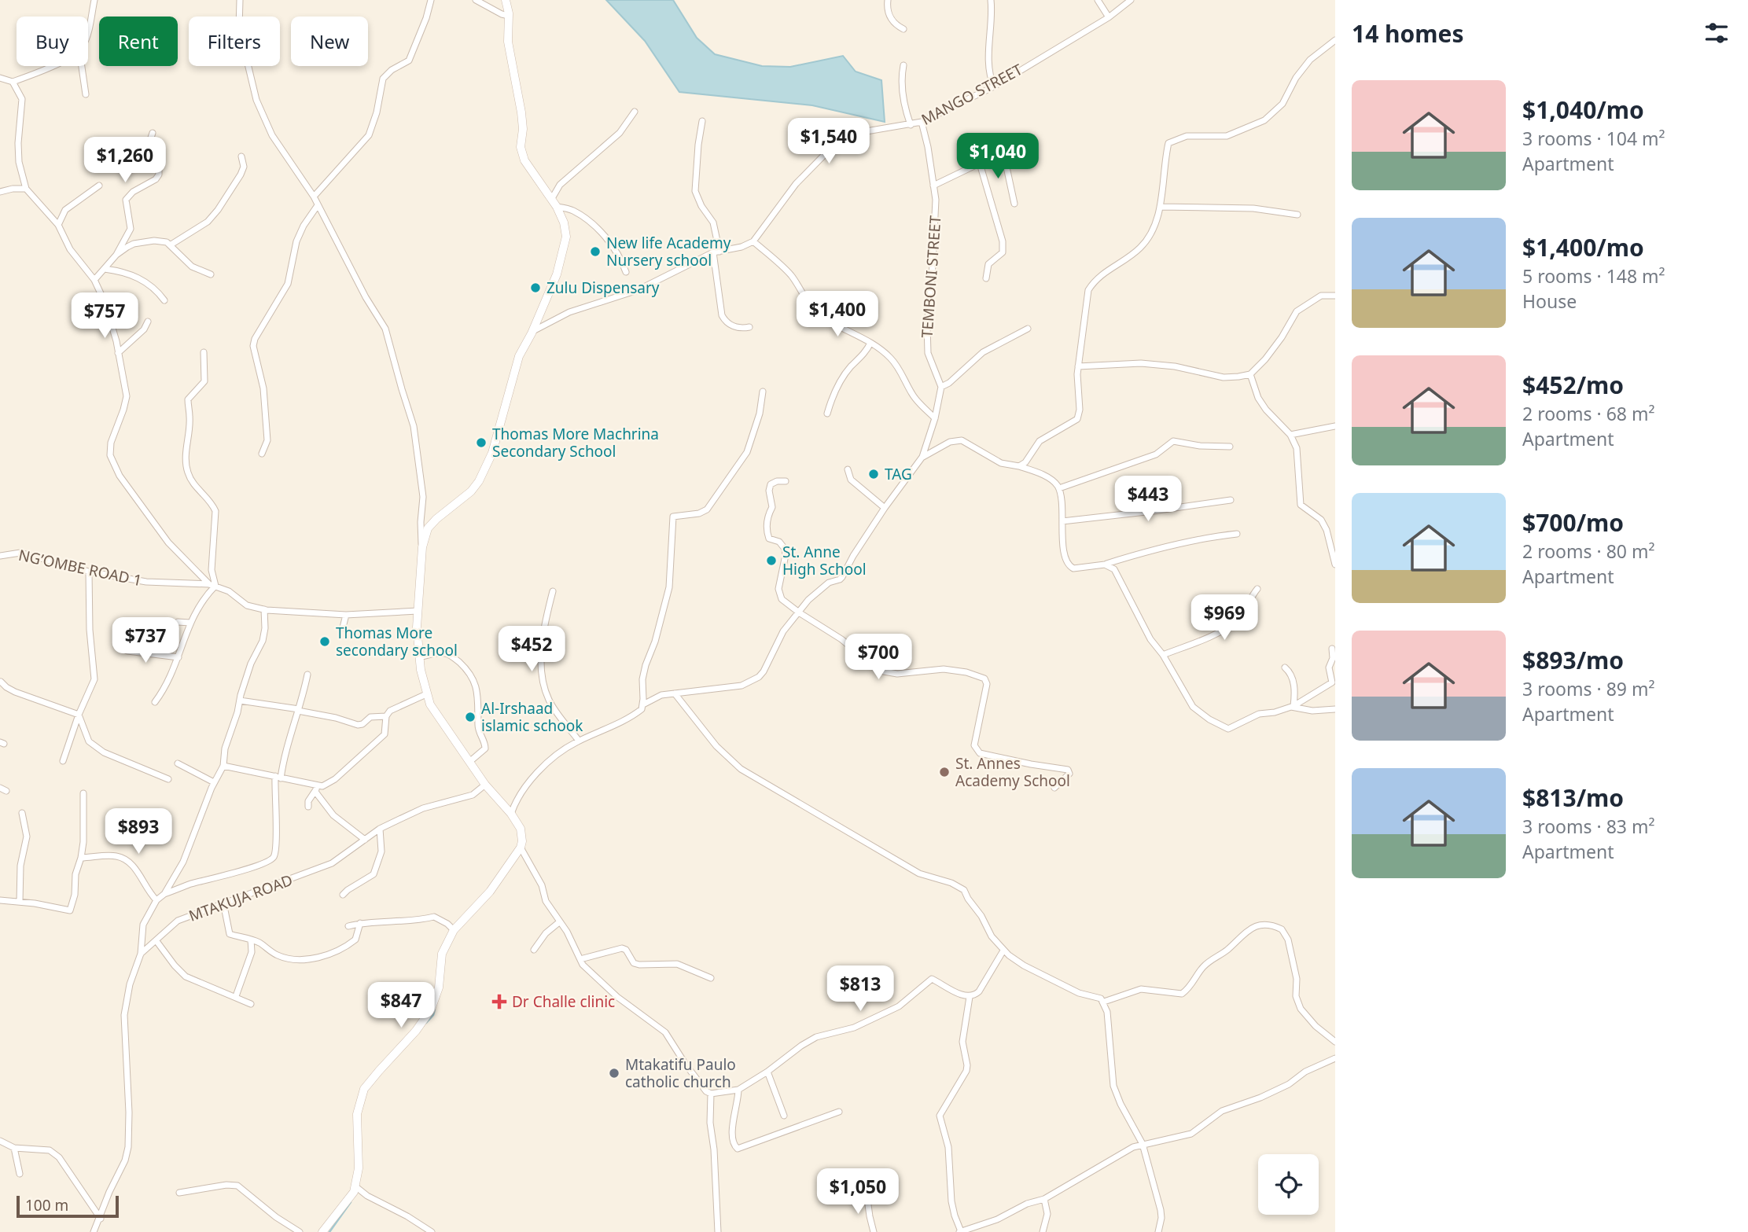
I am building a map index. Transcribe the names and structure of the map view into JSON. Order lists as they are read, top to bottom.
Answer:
{
  "streets": {
    "street": [
      "MANGO STREET",
      "TEMBONI STREET",
      "NG’OMBE ROAD 1",
      "MTAKUJA ROAD"
    ]
  },
  "crossings": [
    ["MANGO STREET", "TEMBONI STREET"]
  ],
  "places": {
    "other": [
      "New life Academy Nursery school",
      "Zulu Dispensary",
      "Thomas More Machrina Secondary School",
      "TAG",
      "St. Anne High School",
      "Thomas More secondary school",
      "Al-Irshaad islamic schook",
      "St. Annes Academy School",
      "Mtakatifu Paulo catholic church"
    ],
    "health": ["Dr Challe clinic"]
  },
  "scale_bar": "100 m",
  "page": {
    "heading": "14 homes",
    "chip": [
      "Buy",
      "Rent",
      "Filters",
      "New"
    ],
    "list": [
      {
        "name": "$1,040/mo",
        "note": "3 rooms · 104 m² · Apartment"
      },
      {
        "name": "$1,400/mo",
        "note": "5 rooms · 148 m² · House"
      },
      {
        "name": "$452/mo",
        "note": "2 rooms · 68 m² · Apartment"
      },
      {
        "name": "$700/mo",
        "note": "2 rooms · 80 m² · Apartment"
      },
      {
        "name": "$893/mo",
        "note": "3 rooms · 89 m² · Apartment"
      },
      {
        "name": "$813/mo",
        "note": "3 rooms · 83 m² · Apartment"
      }
    ],
    "price": [
      "$1,540",
      "$1,040",
      "$1,260",
      "$1,400",
      "$757",
      "$443",
      "$969",
      "$737",
      "$452",
      "$700",
      "$893",
      "$813",
      "$847",
      "$1,050"
    ],
    "scale": "100 m"
  }
}
